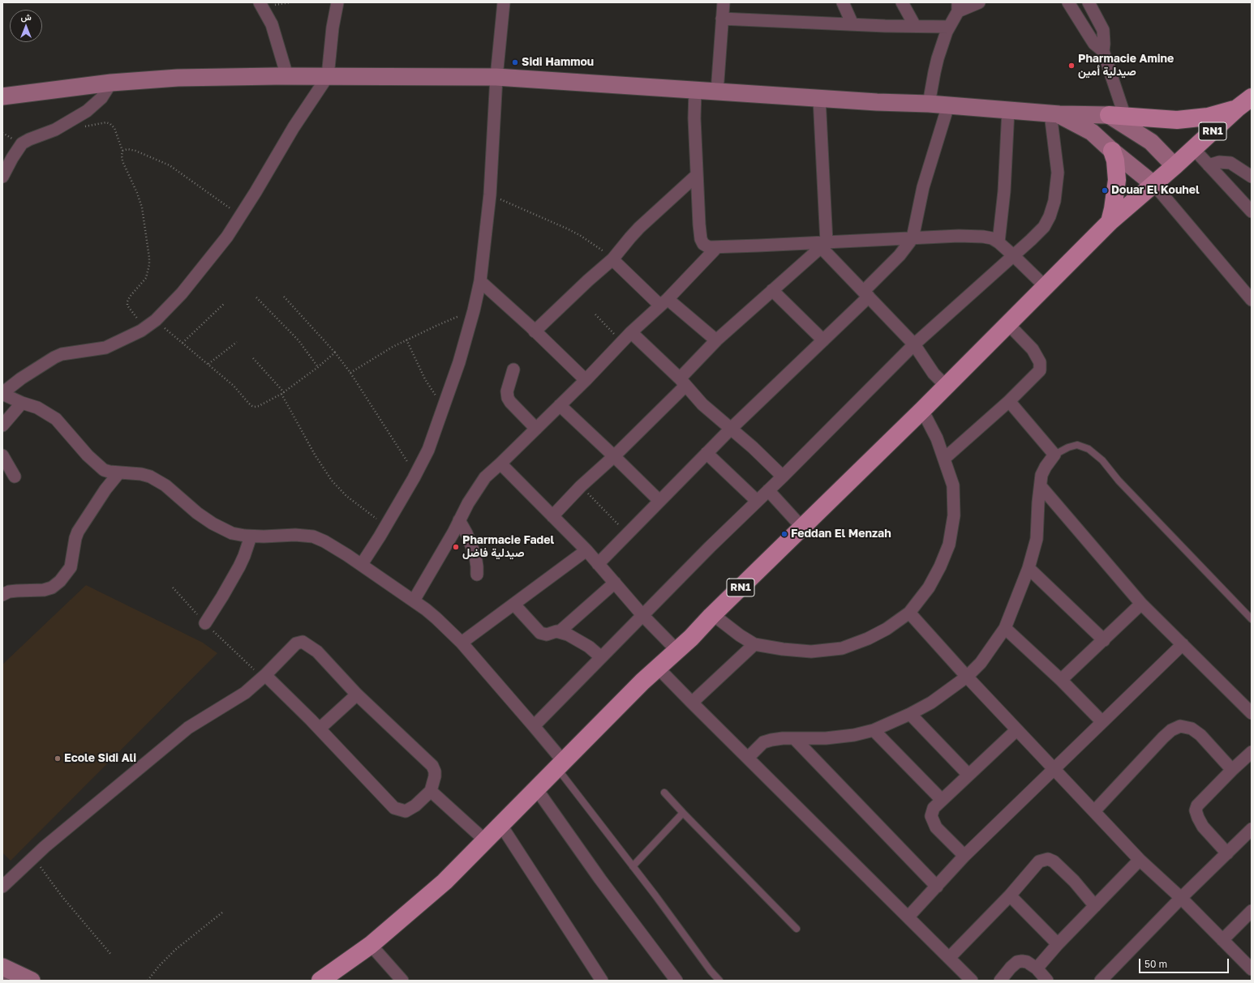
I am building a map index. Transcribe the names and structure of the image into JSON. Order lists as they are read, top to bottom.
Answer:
{
  "streets": {
    "main road": ["RN1"]
  },
  "places": [
    "Sidi Hammou",
    "Pharmacie Amine صيدلية أمين",
    "Douar El Kouhel",
    "Feddan El Menzah",
    "Pharmacie Fadel صيدلية فاضل",
    "Ecole Sidi Ali"
  ],
  "scale_bar": "50 m",
  "north": "top"
}
